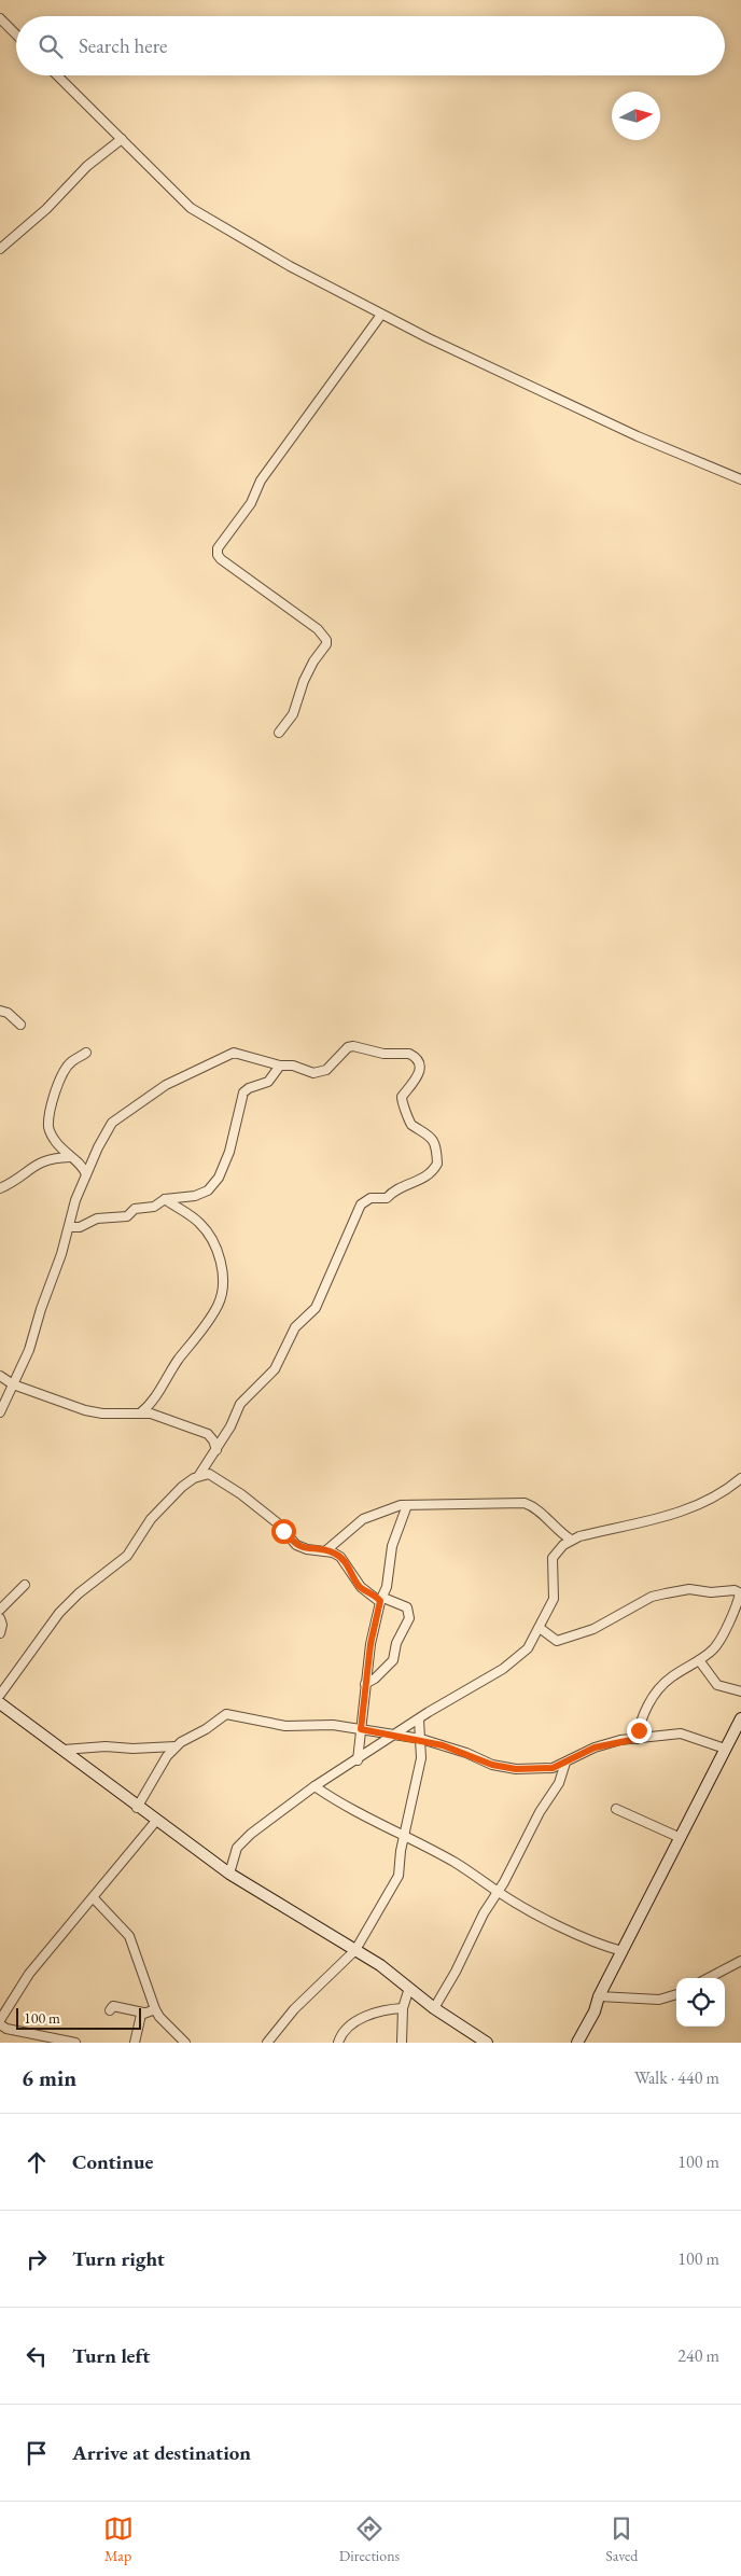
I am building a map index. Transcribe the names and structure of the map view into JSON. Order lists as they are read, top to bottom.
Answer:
{
  "scale_bar": "100 m",
  "north": "right",
  "page": {
    "search": "Search here",
    "scale": "100 m",
    "heading": ["6 min", "Walk · 440 m"],
    "list": [
      ["Continue", "100 m"],
      ["Turn right", "100 m"],
      ["Turn left", "240 m"],
      "Arrive at destination"
    ],
    "nav": ["Map", "Directions", "Saved"]
  }
}
